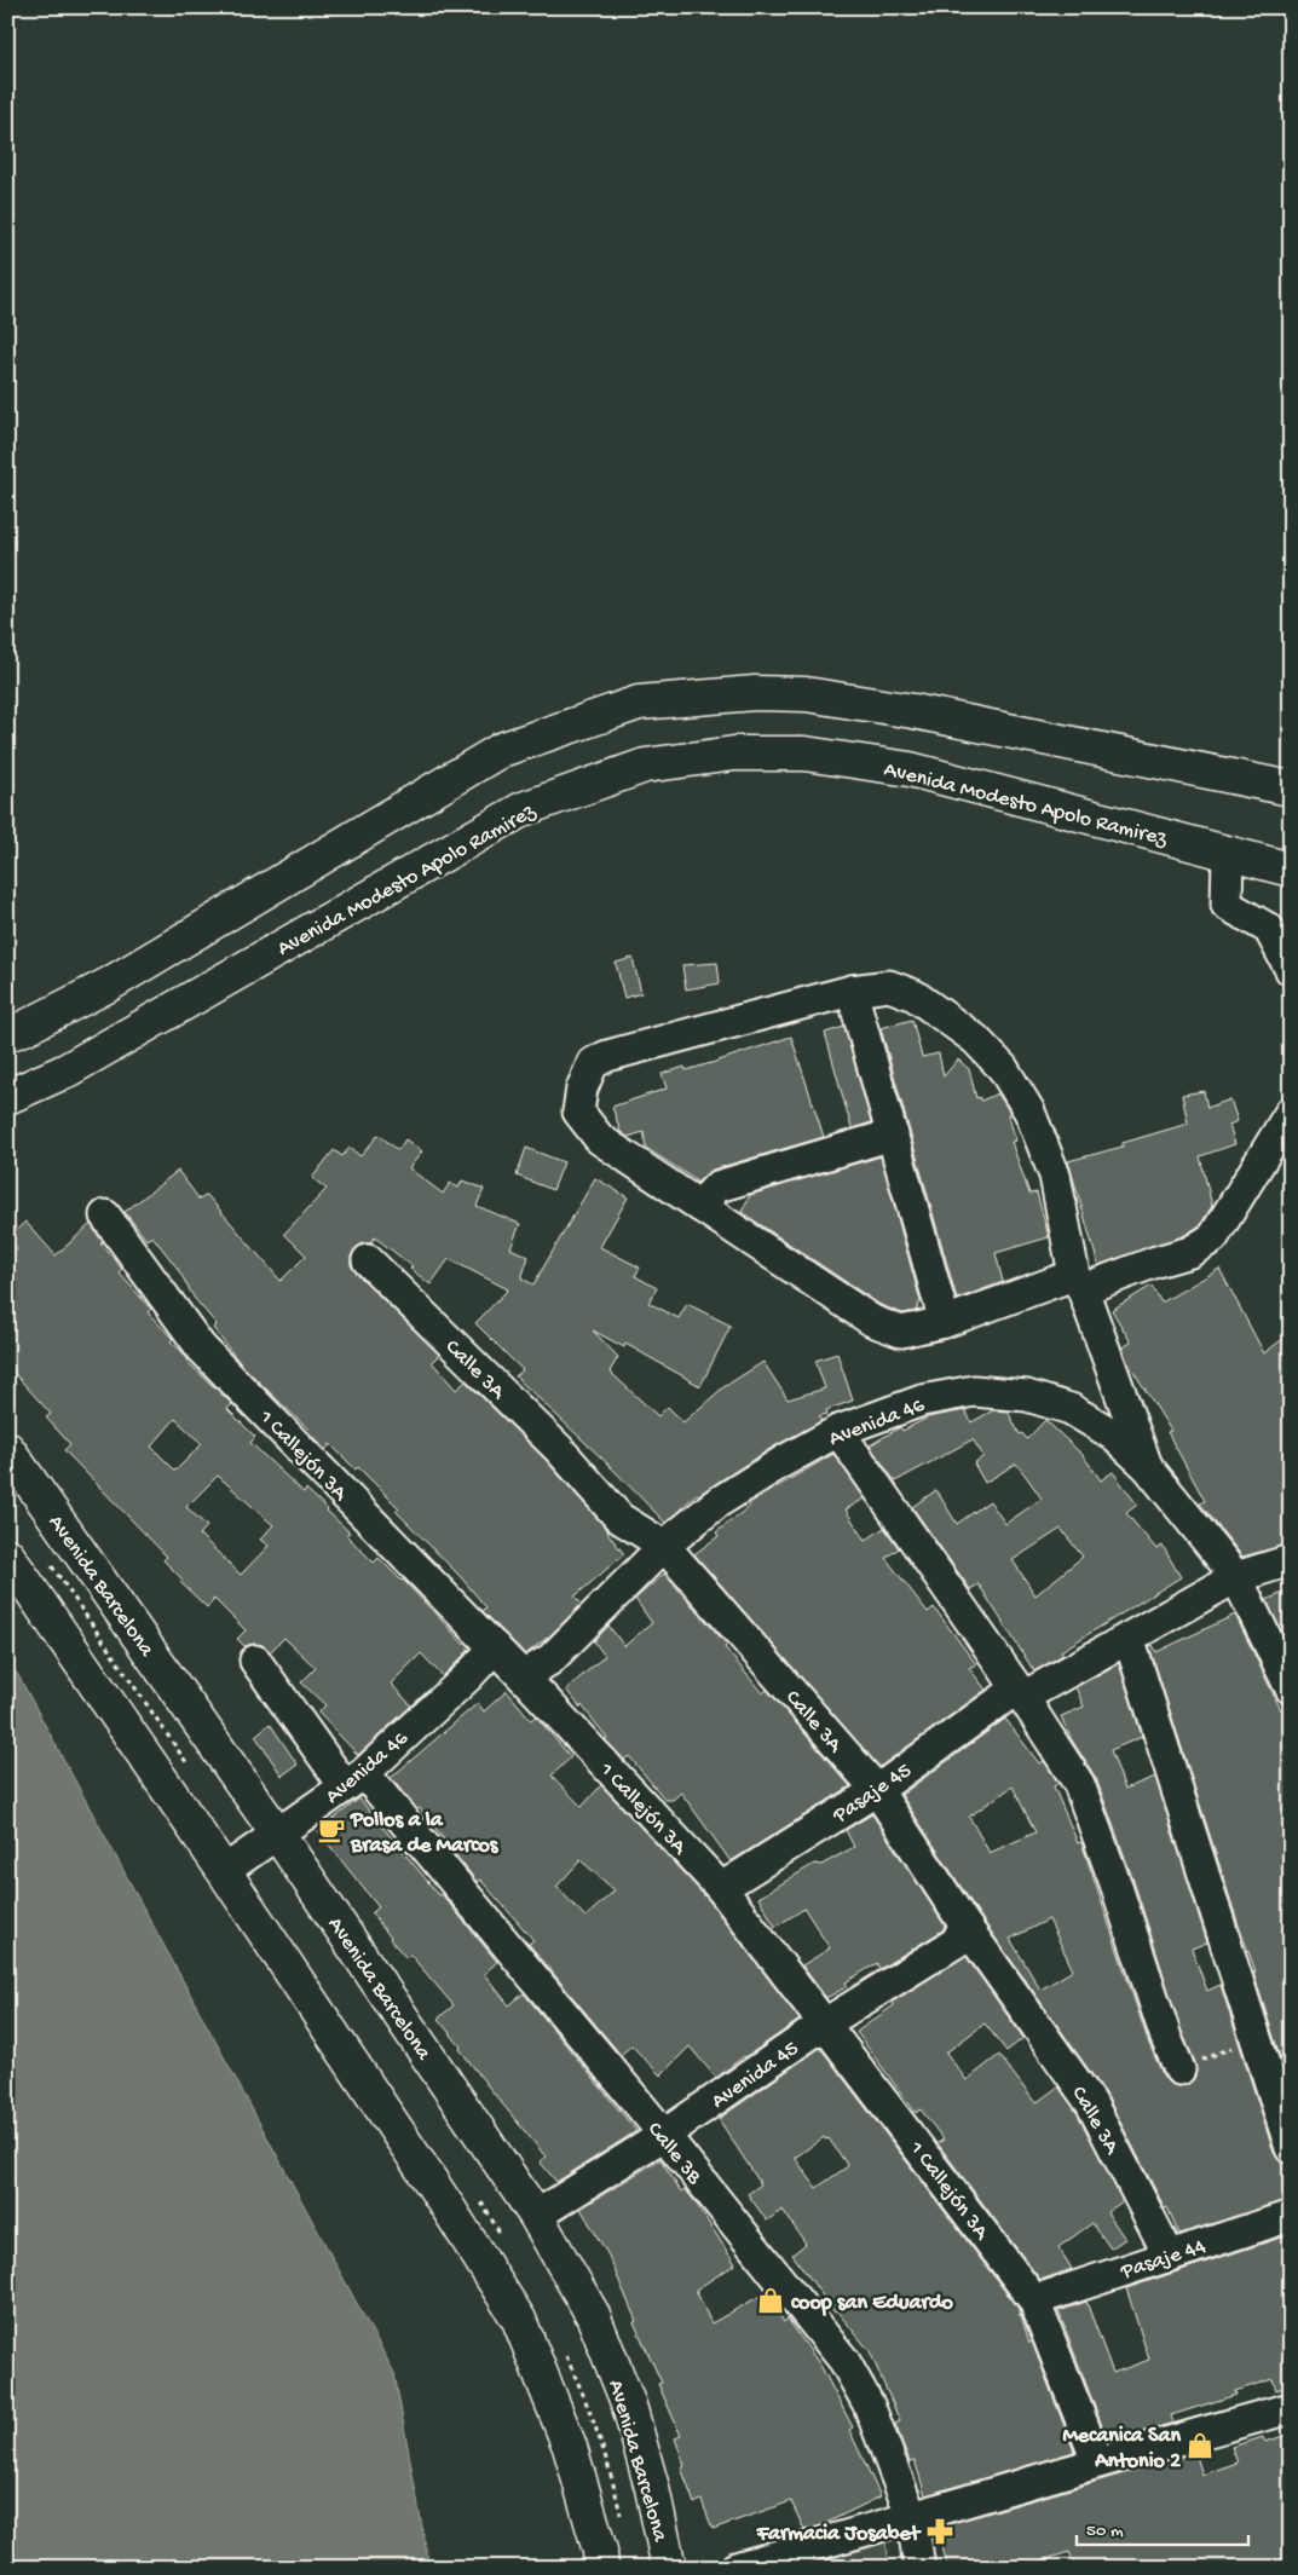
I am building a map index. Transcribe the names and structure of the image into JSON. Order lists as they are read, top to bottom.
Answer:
{
  "streets": {
    "main road": ["Avenida Modesto Apolo Ramirez", "Avenida Barcelona"],
    "street": [
      "Calle 3A",
      "Avenida 46",
      "1 Callejón 3A",
      "Pasaje 45",
      "Avenida 45",
      "Calle 3B",
      "Pasaje 44"
    ]
  },
  "crossings": [
    ["Calle 3A", "Avenida 46"],
    ["Calle 3A", "Pasaje 45"],
    ["Calle 3A", "Avenida 45"],
    ["Calle 3A", "Pasaje 44"],
    ["Avenida 46", "1 Callejón 3A"],
    ["Avenida 46", "Avenida Barcelona"],
    ["Avenida 46", "Pasaje 45"],
    ["Avenida 46", "Calle 3B"],
    ["1 Callejón 3A", "Pasaje 45"],
    ["1 Callejón 3A", "Avenida 45"],
    ["1 Callejón 3A", "Pasaje 44"],
    ["Avenida Barcelona", "Avenida 45"],
    ["Avenida 45", "Calle 3B"]
  ],
  "places": {
    "cafe": ["Pollos a la Brasa de Marcos"],
    "shop": ["coop san Eduardo", "Mecanica San Antonio 2"],
    "pharmacy": ["Farmacia Josabet"]
  },
  "scale_bar": "50 m"
}
